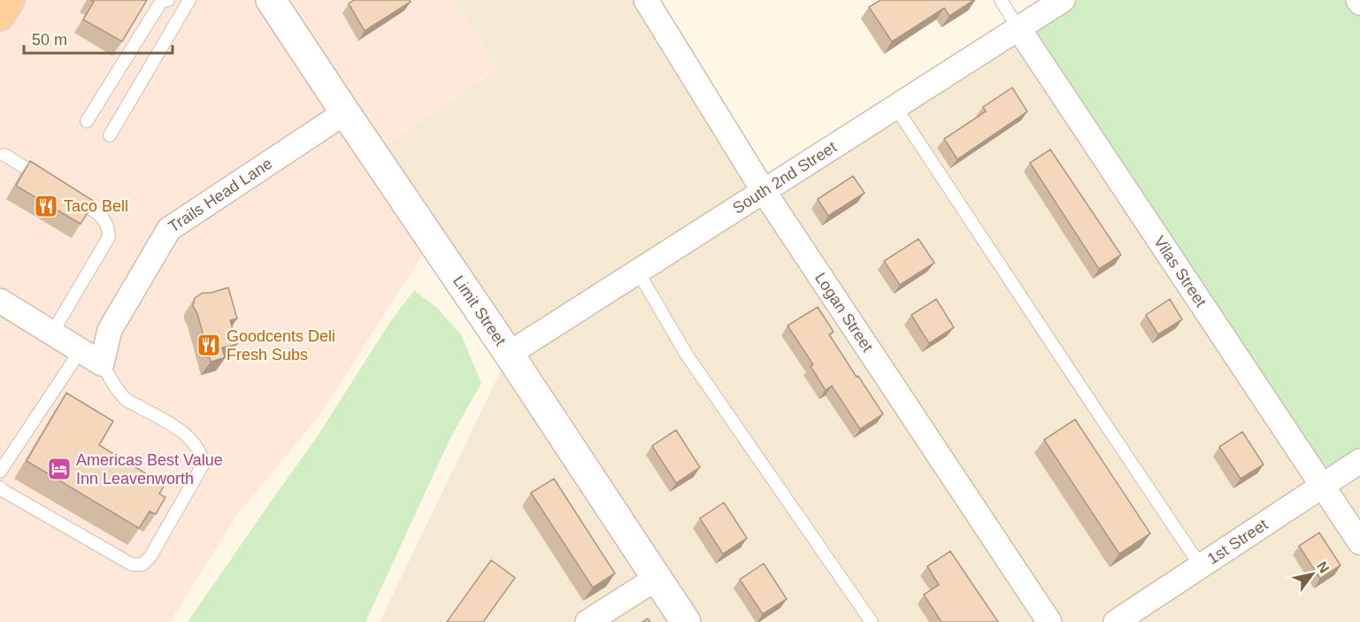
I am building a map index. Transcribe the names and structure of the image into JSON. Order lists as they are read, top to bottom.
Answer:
{
  "streets": {
    "street": [
      "South 2nd Street",
      "Trails Head Lane",
      "Vilas Street",
      "Limit Street",
      "Logan Street",
      "1st Street"
    ]
  },
  "crossings": [
    ["South 2nd Street", "Vilas Street"],
    ["South 2nd Street", "Limit Street"],
    ["South 2nd Street", "Logan Street"],
    ["Trails Head Lane", "Limit Street"],
    ["Vilas Street", "1st Street"]
  ],
  "places": {
    "restaurant": ["Taco Bell", "Goodcents Deli Fresh Subs"],
    "hotel": ["Americas Best Value Inn Leavenworth"]
  },
  "scale_bar": "50 m",
  "north": "top right"
}
